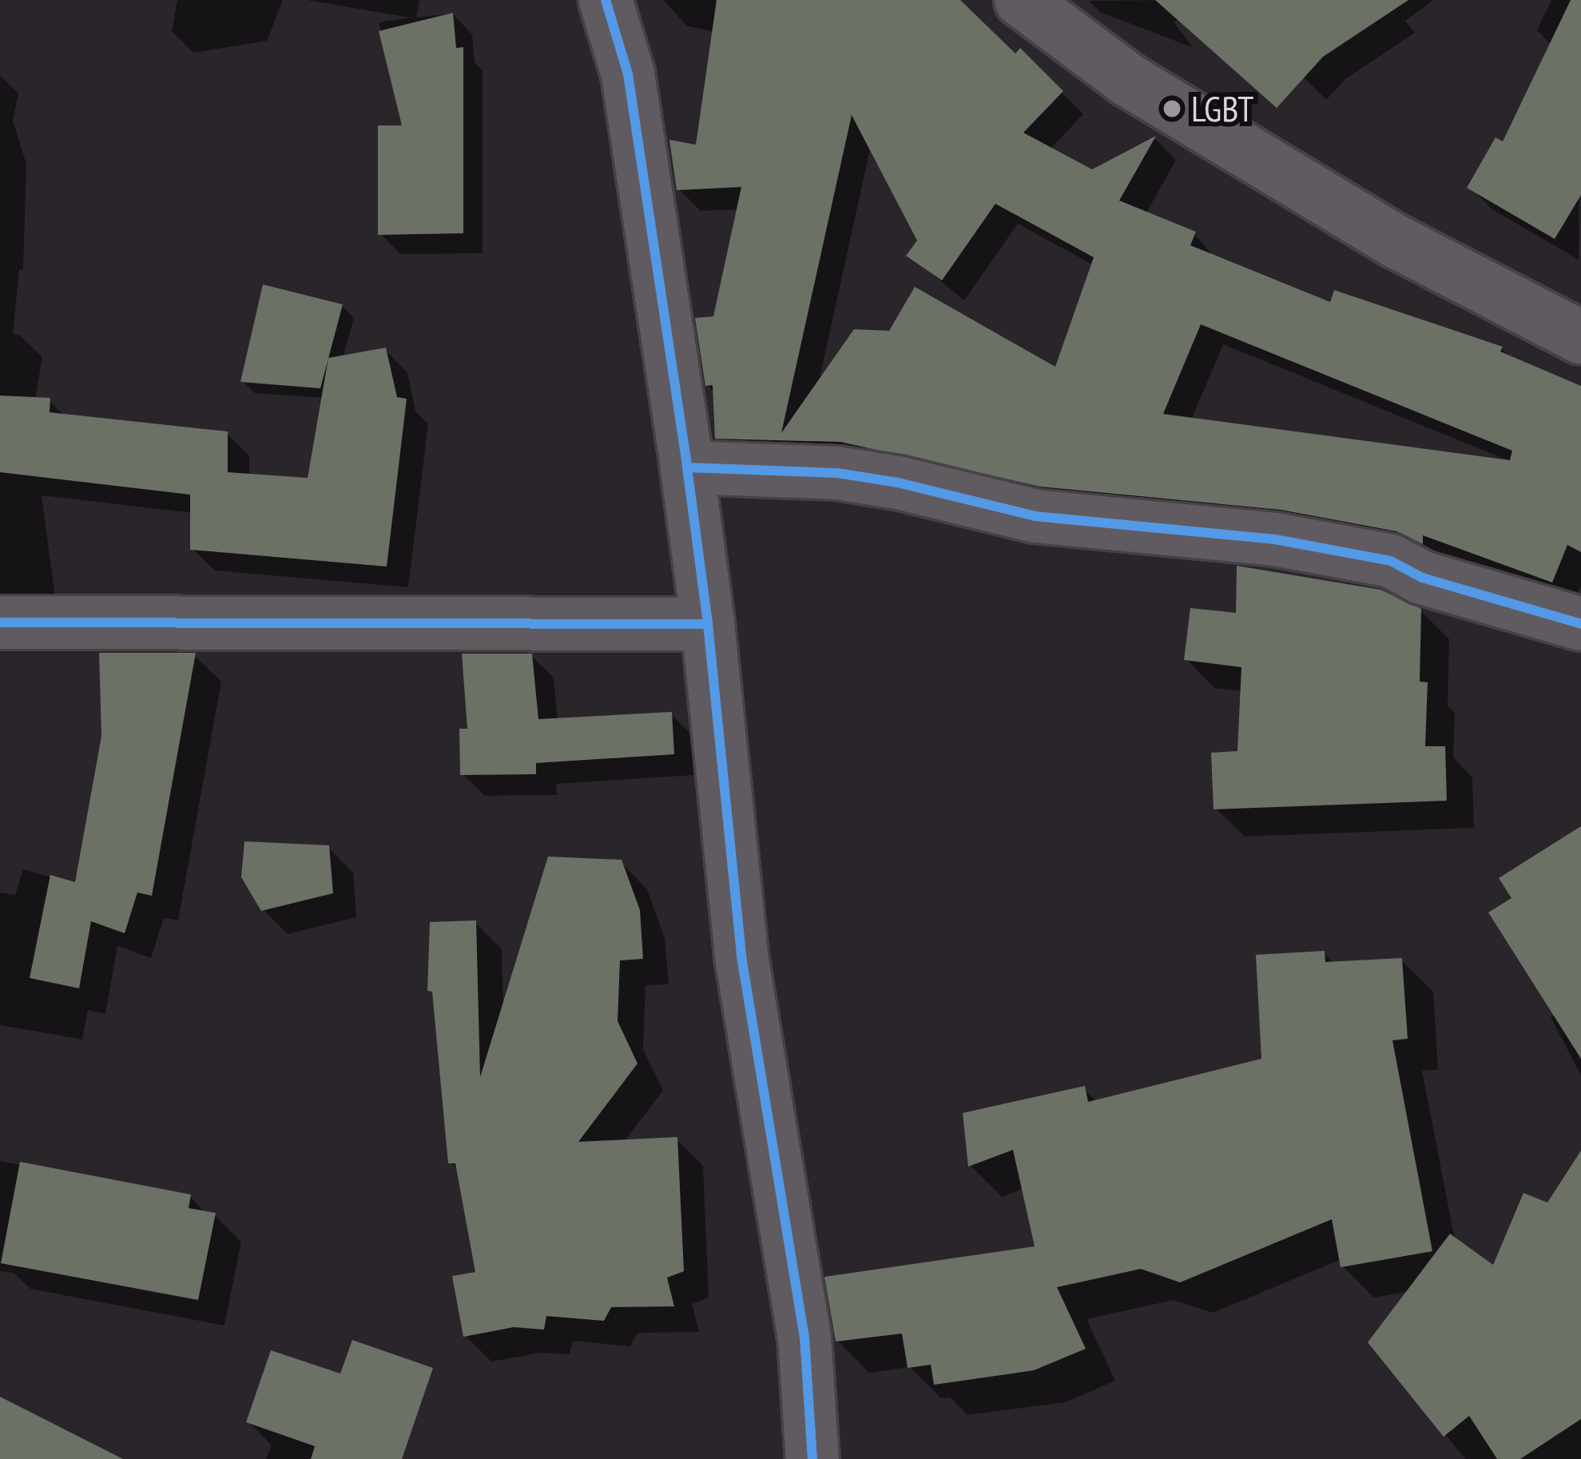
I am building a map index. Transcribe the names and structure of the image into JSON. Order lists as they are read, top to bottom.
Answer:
{
  "places": ["LGBT"]
}
